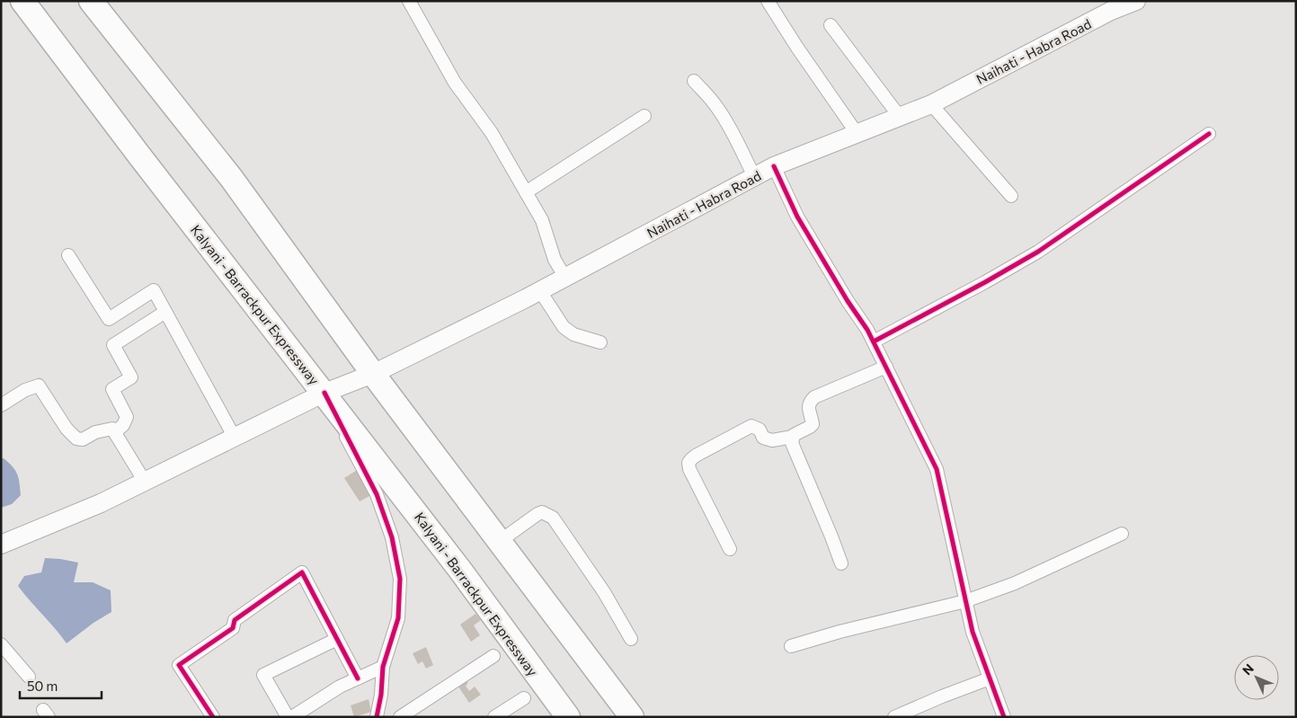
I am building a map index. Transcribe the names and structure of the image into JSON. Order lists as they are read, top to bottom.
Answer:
{
  "streets": {
    "highway": ["Kalyani - Barrackpur Expressway"],
    "main road": ["Naihati - Habra Road"]
  },
  "crossings": [
    ["Naihati - Habra Road", "Kalyani - Barrackpur Expressway"]
  ],
  "scale_bar": "50 m",
  "north": "top left"
}
